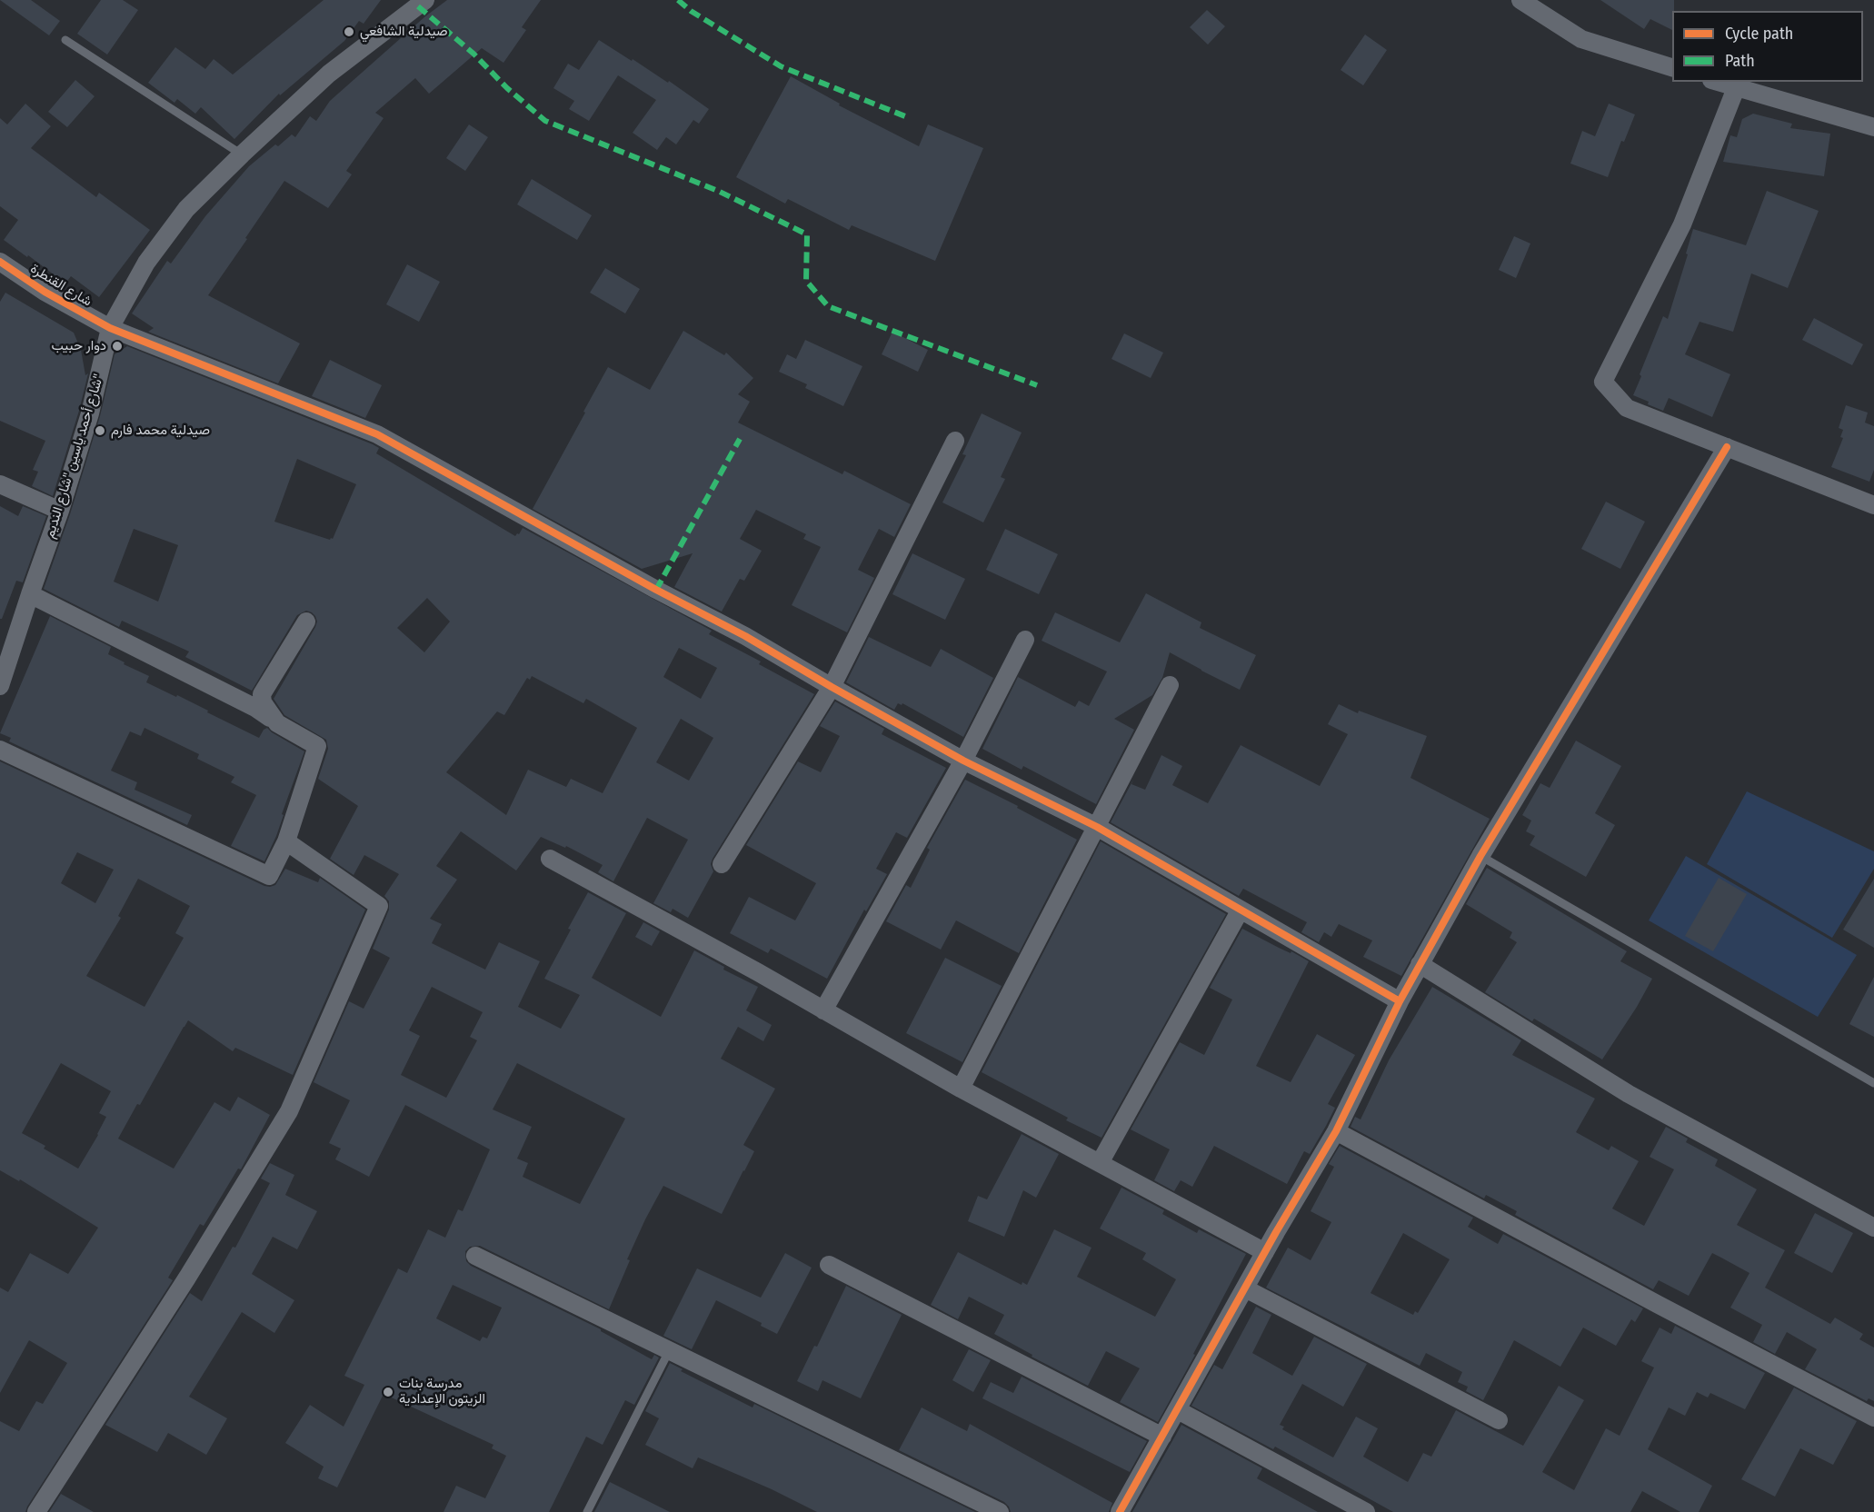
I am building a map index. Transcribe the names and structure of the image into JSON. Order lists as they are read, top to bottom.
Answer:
{
  "streets": {
    "street": ["شارع القنطرة", "شارع أحمد ياسين \"شارع النديم\""]
  },
  "crossings": [
    ["شارع القنطرة", "شارع أحمد ياسين \"شارع النديم\""]
  ],
  "places": [
    "صيدلية الشافعي",
    "دوار حبيب",
    "صيدلية محمد فارم",
    "مدرسة بنات الزيتون الإعدادية"
  ],
  "legend": ["Cycle path", "Path"]
}
